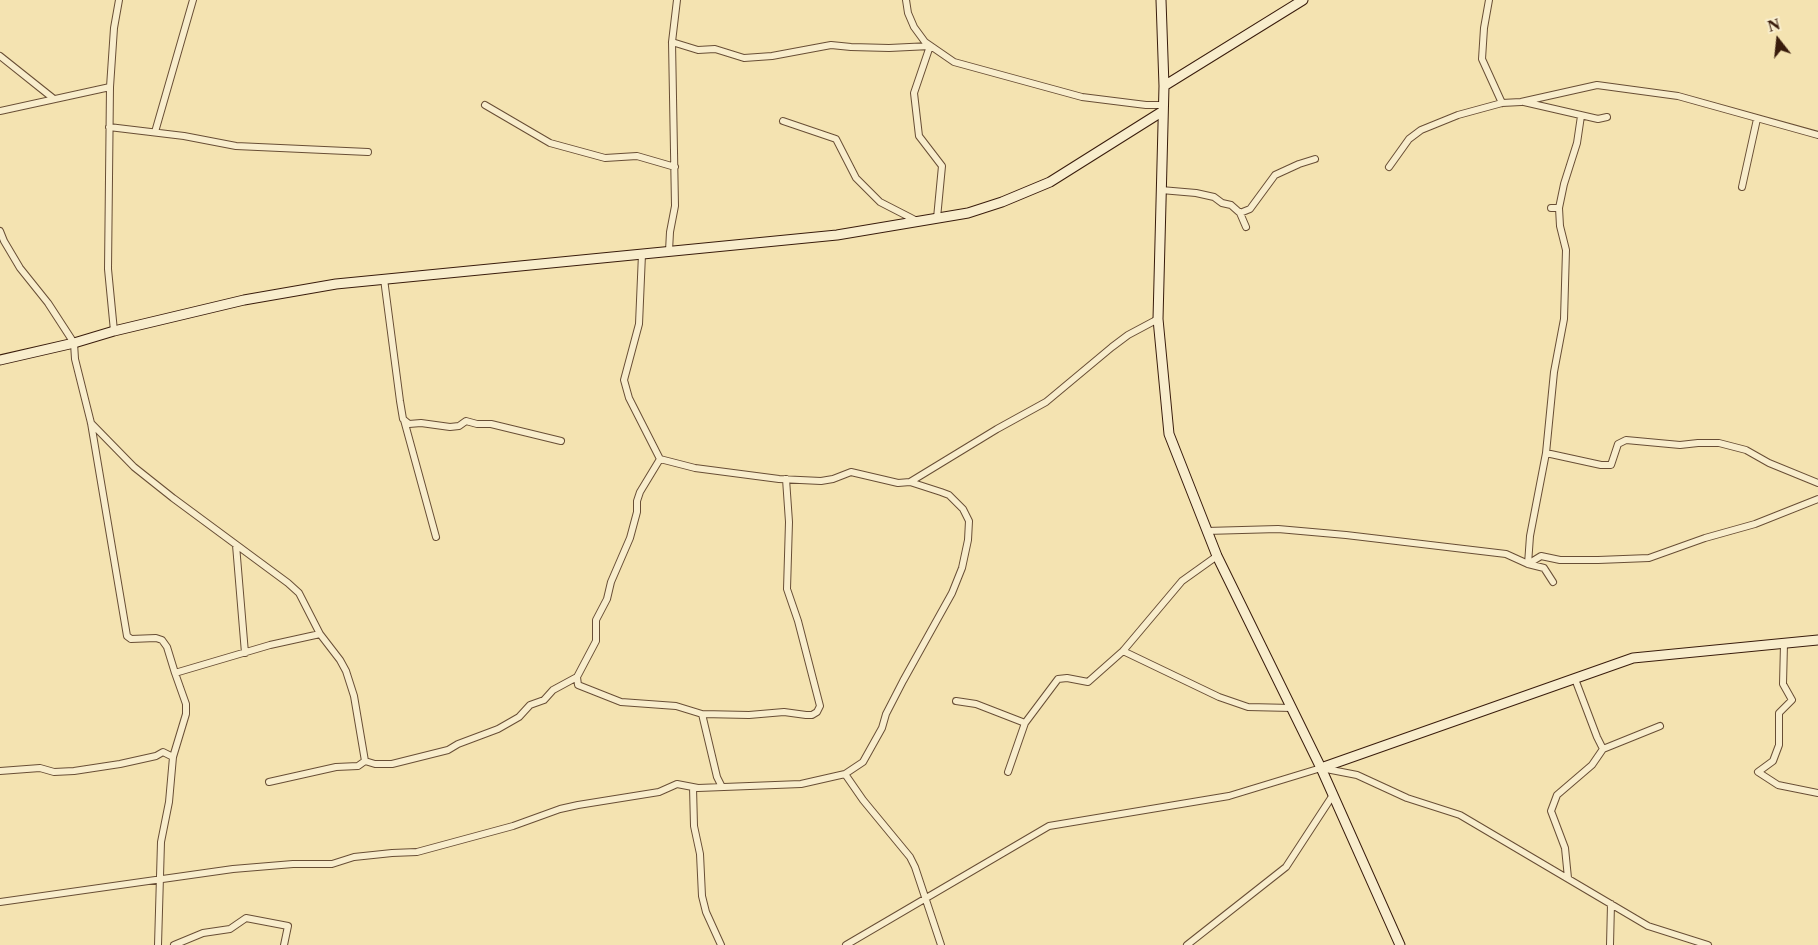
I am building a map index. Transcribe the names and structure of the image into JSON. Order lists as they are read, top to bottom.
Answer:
{
  "north": "top"
}
